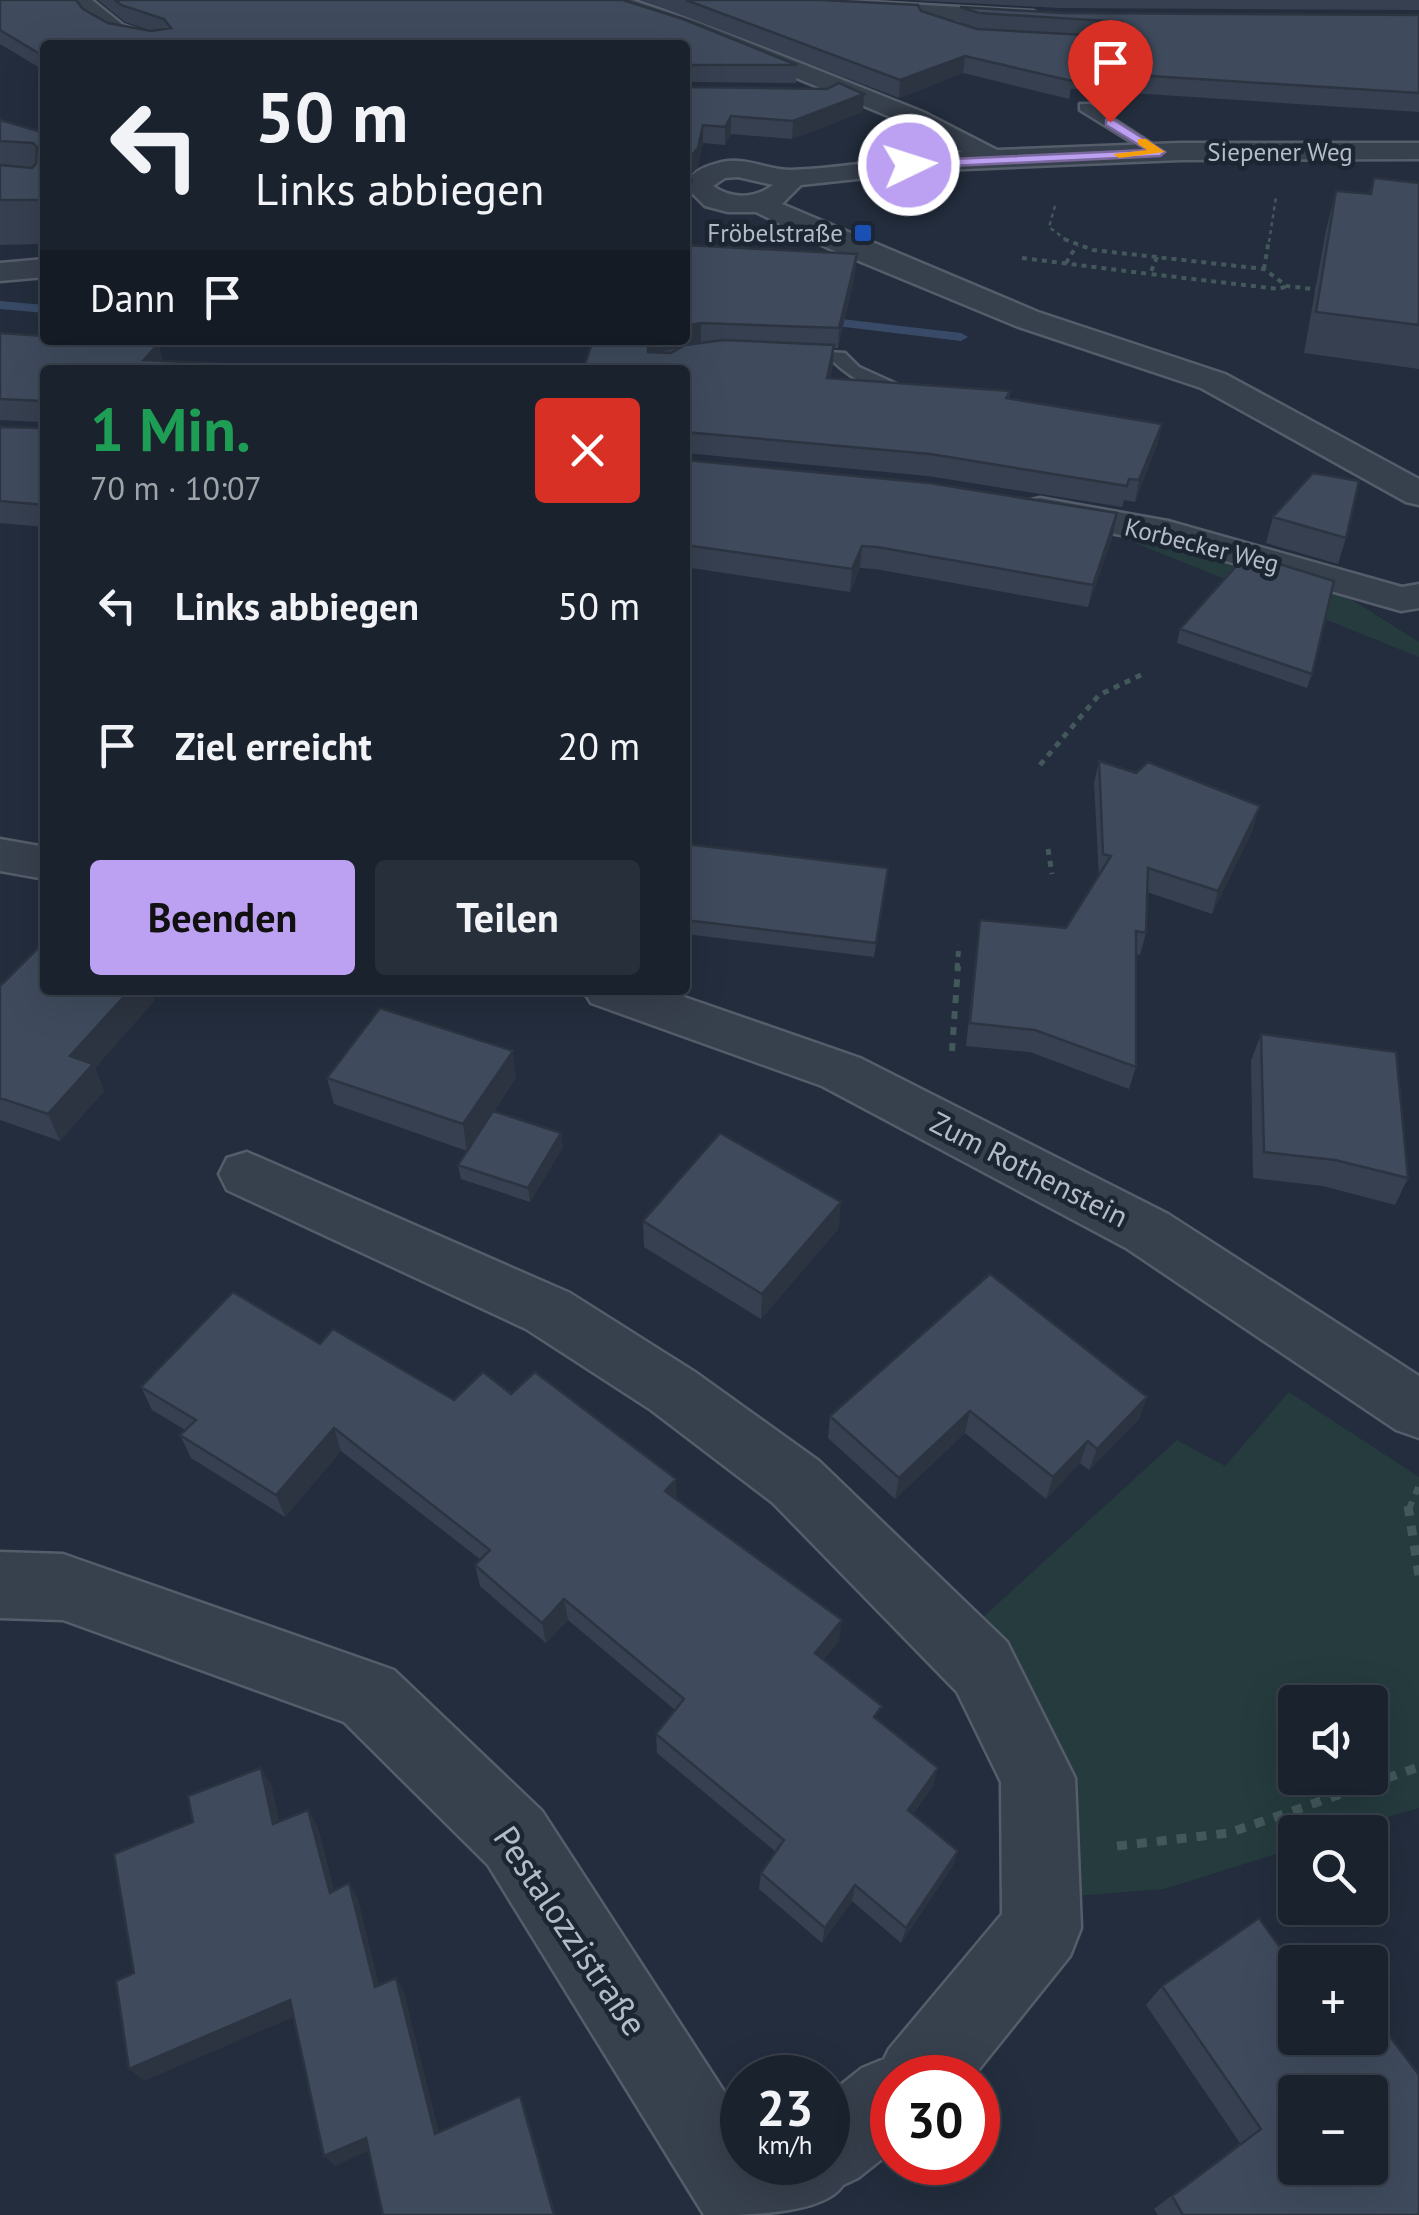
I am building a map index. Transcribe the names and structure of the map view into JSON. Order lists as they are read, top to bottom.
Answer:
{
  "streets": {
    "street": [
      "Siepener Weg",
      "Korbecker Weg",
      "Zum Rothenstein",
      "Pestalozzistraße"
    ]
  },
  "places": {
    "transit": ["Fröbelstraße"]
  },
  "page": {
    "turn": ["50 m", "Links abbiegen"],
    "then": "Dann",
    "heading": ["1 Min.", "70 m · 10:07"],
    "list": [
      {
        "name": "Links abbiegen",
        "value": "50 m"
      },
      {
        "name": "Ziel erreicht",
        "value": "20 m"
      }
    ],
    "buttons": ["Beenden", "Teilen"],
    "map_buttons": ["+", "−"],
    "speed": "23 km/h",
    "limit": "30"
  }
}
